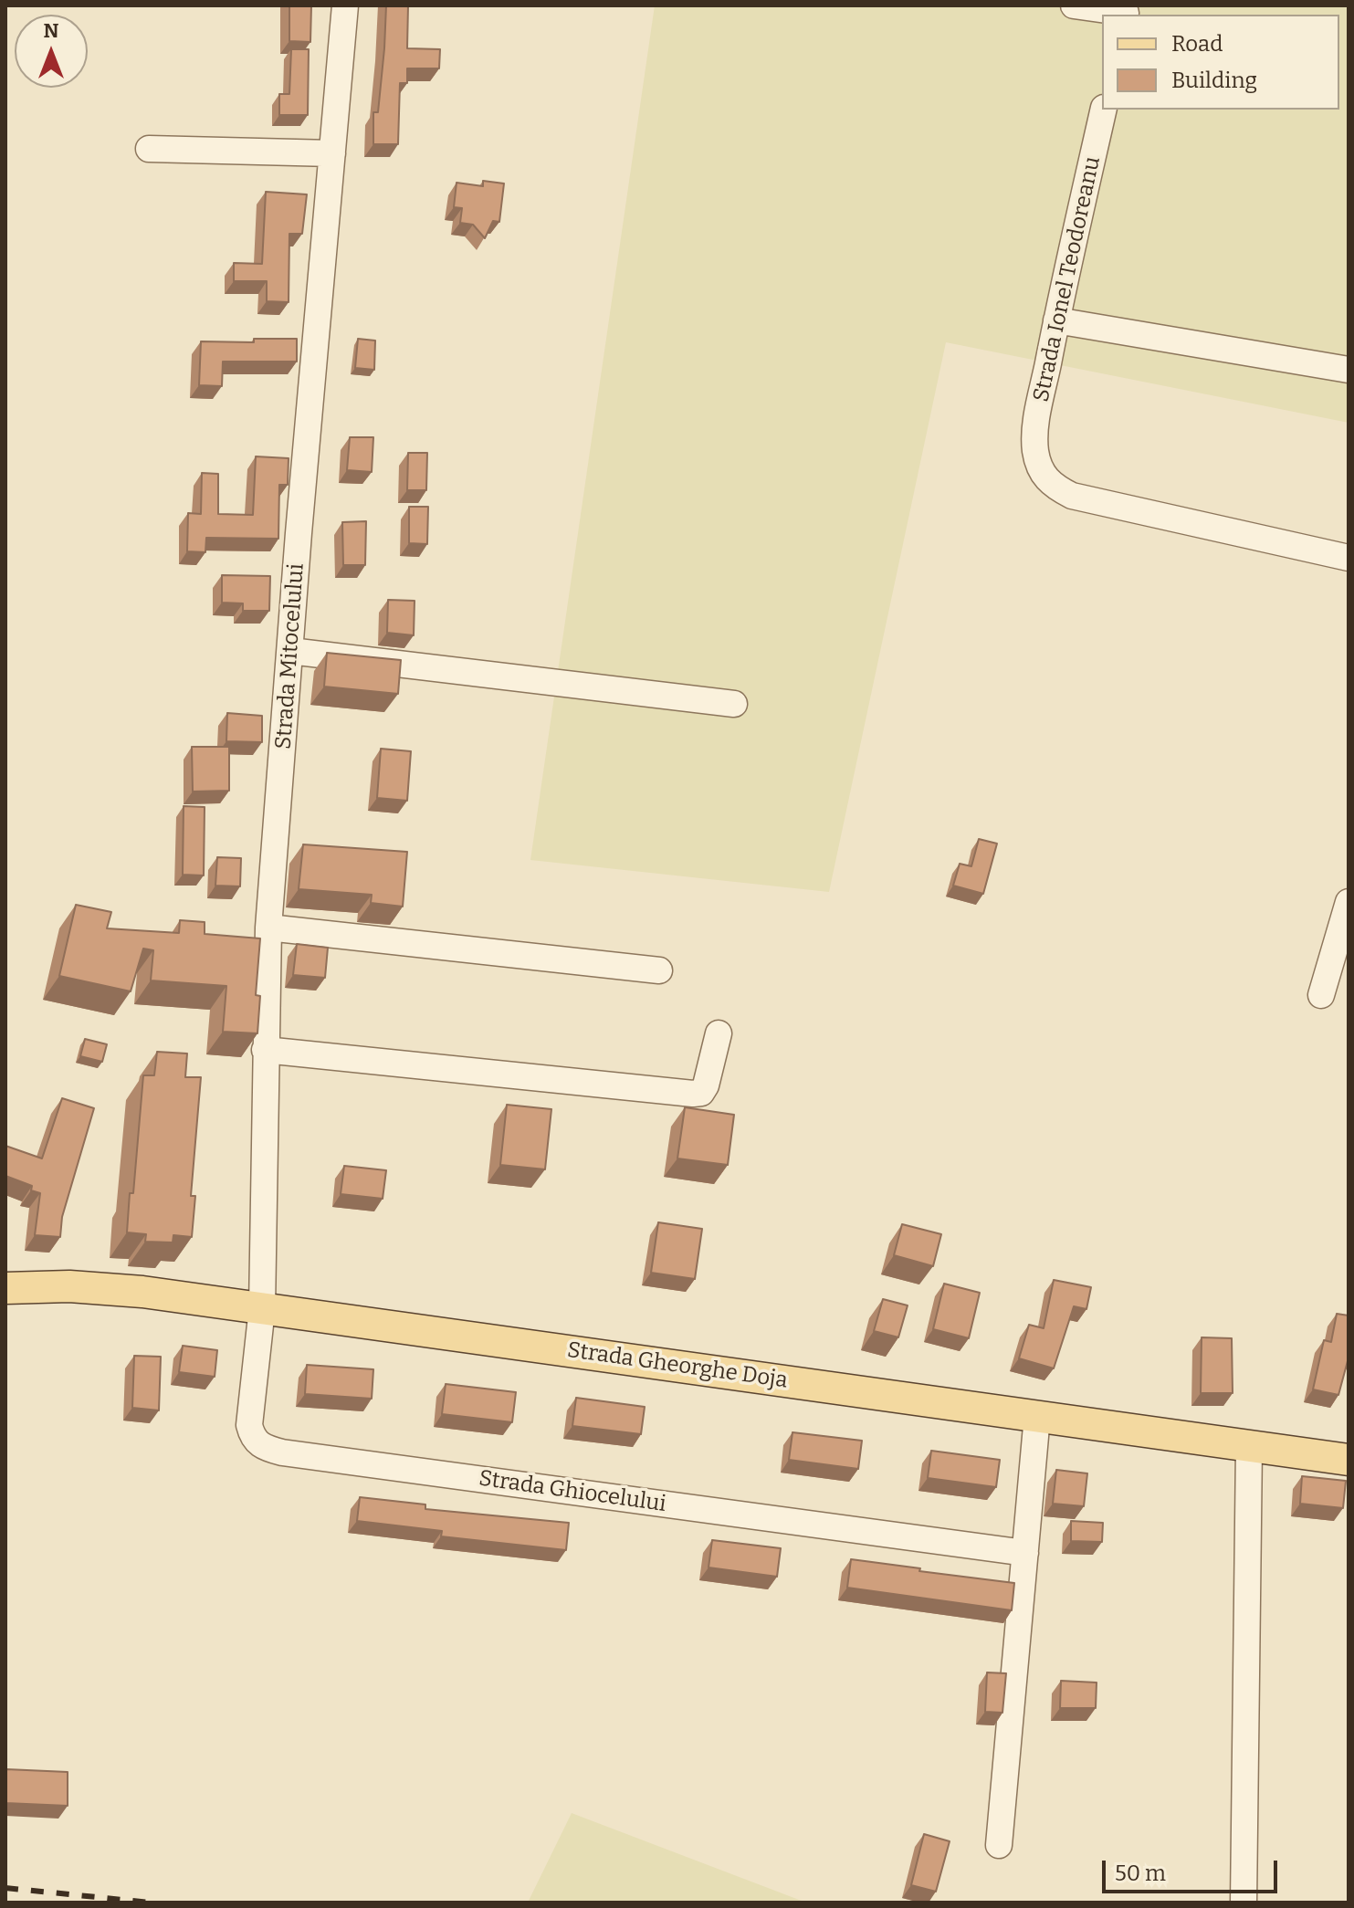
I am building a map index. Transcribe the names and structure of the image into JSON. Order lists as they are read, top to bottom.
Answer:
{
  "streets": {
    "main road": ["Strada Gheorghe Doja"],
    "street": ["Strada Ionel Teodoreanu", "Strada Mitocelului", "Strada Ghiocelului"]
  },
  "crossings": [
    ["Strada Mitocelului", "Strada Gheorghe Doja"],
    ["Strada Mitocelului", "Strada Ghiocelului"],
    ["Strada Gheorghe Doja", "Strada Ghiocelului"]
  ],
  "legend": ["Road", "Building"],
  "scale_bar": "50 m",
  "north": "top"
}
